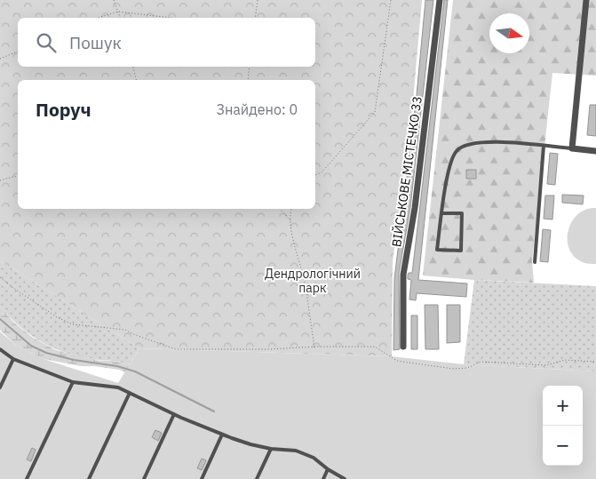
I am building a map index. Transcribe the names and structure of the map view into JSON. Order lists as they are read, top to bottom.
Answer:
{
  "streets": {
    "street": ["ВІЙСЬКОВЕ МІСТЕЧКО 33"]
  },
  "parks": ["Дендрологічний парк"],
  "north": "right",
  "page": {
    "search": "Пошук",
    "heading": ["Поруч", "Знайдено: 0"],
    "map_buttons": ["+", "−"]
  }
}
